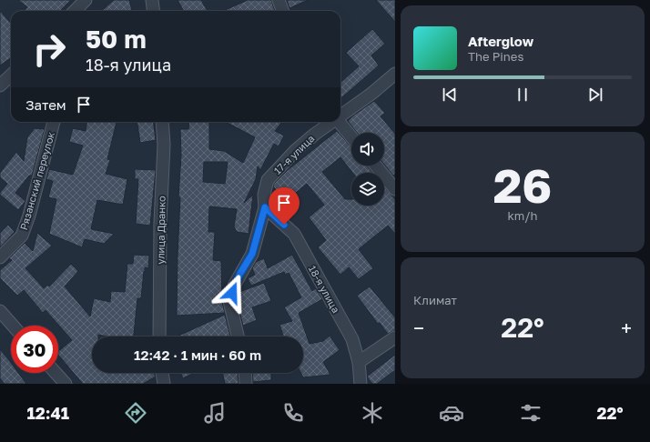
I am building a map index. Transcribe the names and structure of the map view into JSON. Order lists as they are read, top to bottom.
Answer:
{
  "streets": {
    "street": [
      "17-я улица",
      "Рязанский переулок",
      "улица Дранко",
      "18-я улица"
    ]
  },
  "crossings": [
    ["17-я улица", "18-я улица"]
  ],
  "page": {
    "turn": ["50 m", "18-я улица"],
    "song": ["Afterglow", "The Pines"],
    "then": "Затем",
    "tile": [
      ["26", "km/h"],
      "Климат"
    ],
    "heat": ["−", "22°", "+"],
    "limit": "30",
    "trip": "12:42 · 1 мин · 60 m",
    "tabs": ["12:41", "22°"]
  }
}
